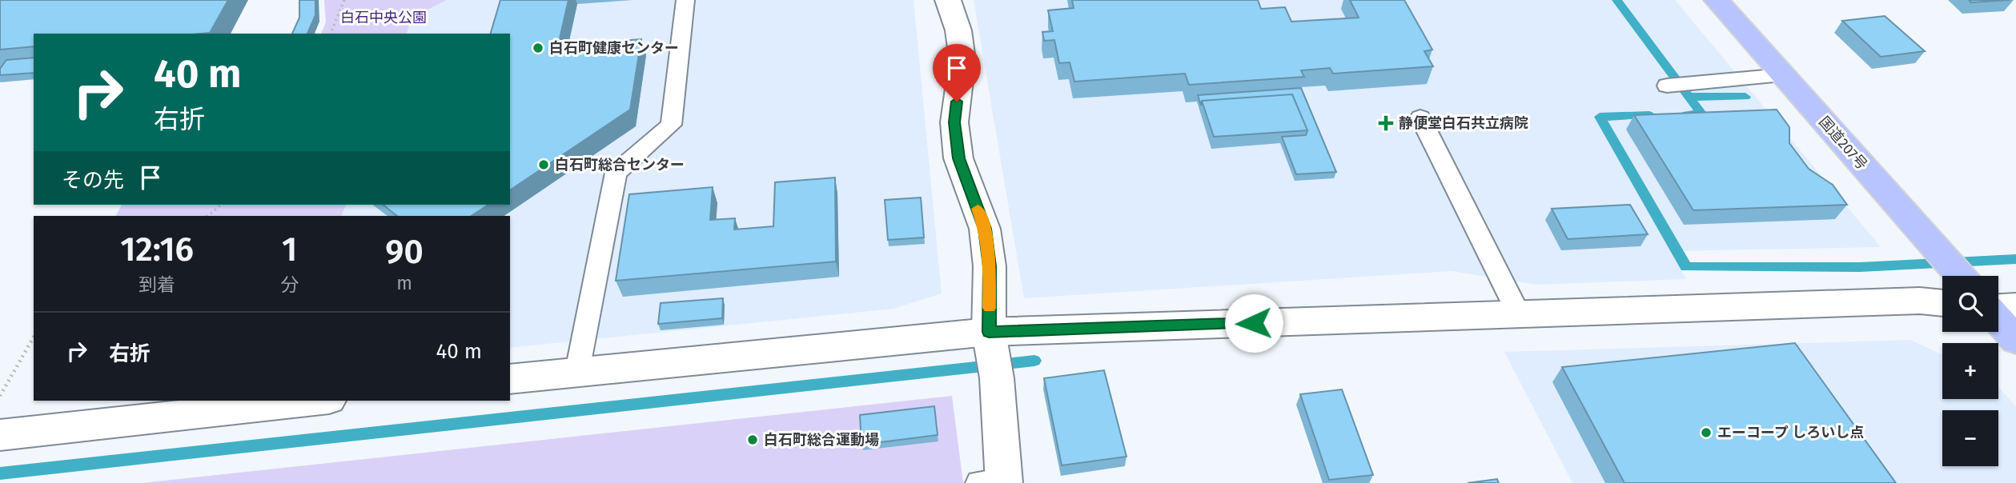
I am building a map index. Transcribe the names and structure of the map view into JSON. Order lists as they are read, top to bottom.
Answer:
{
  "streets": {
    "highway": ["国道207号"]
  },
  "parks": ["白石中央公園"],
  "places": {
    "other": [
      "白石町健康センター",
      "白石町総合センター",
      "エーコープ しろいし点",
      "白石町総合運動場"
    ],
    "health": ["静便堂白石共立病院"]
  },
  "page": {
    "turn": ["40 m", "右折"],
    "then": "その先",
    "eta": [
      "12:16",
      "到着",
      "1",
      "分",
      "90",
      "m"
    ],
    "map_buttons": ["+", "−"],
    "list": [
      {
        "name": "右折",
        "value": "40 m"
      }
    ]
  }
}
